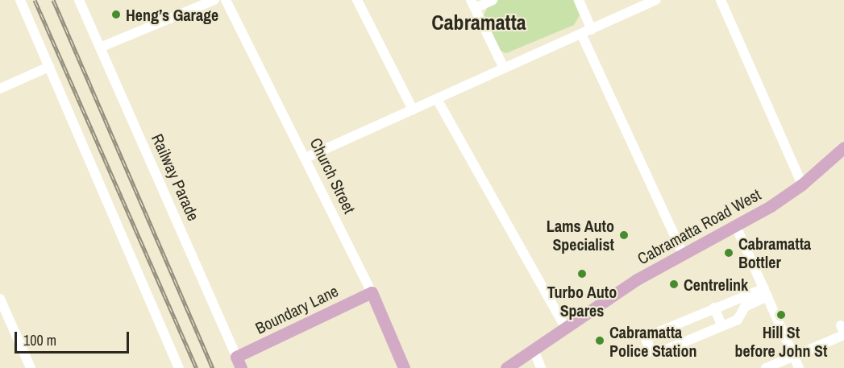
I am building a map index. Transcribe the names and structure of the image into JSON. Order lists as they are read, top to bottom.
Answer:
{
  "streets": {
    "main road": ["Church Street", "Cabramatta Road West", "Boundary Lane"],
    "street": ["Railway Parade"]
  },
  "crossings": [
    ["Church Street", "Boundary Lane"],
    ["Railway Parade", "Boundary Lane"]
  ],
  "districts": ["Cabramatta"],
  "places": [
    "Heng’s Garage",
    "Lams Auto Specialist",
    "Cabramatta Bottler",
    "Turbo Auto Spares",
    "Centrelink",
    "Hill St before John St",
    "Cabramatta Police Station"
  ],
  "scale_bar": "100 m"
}
